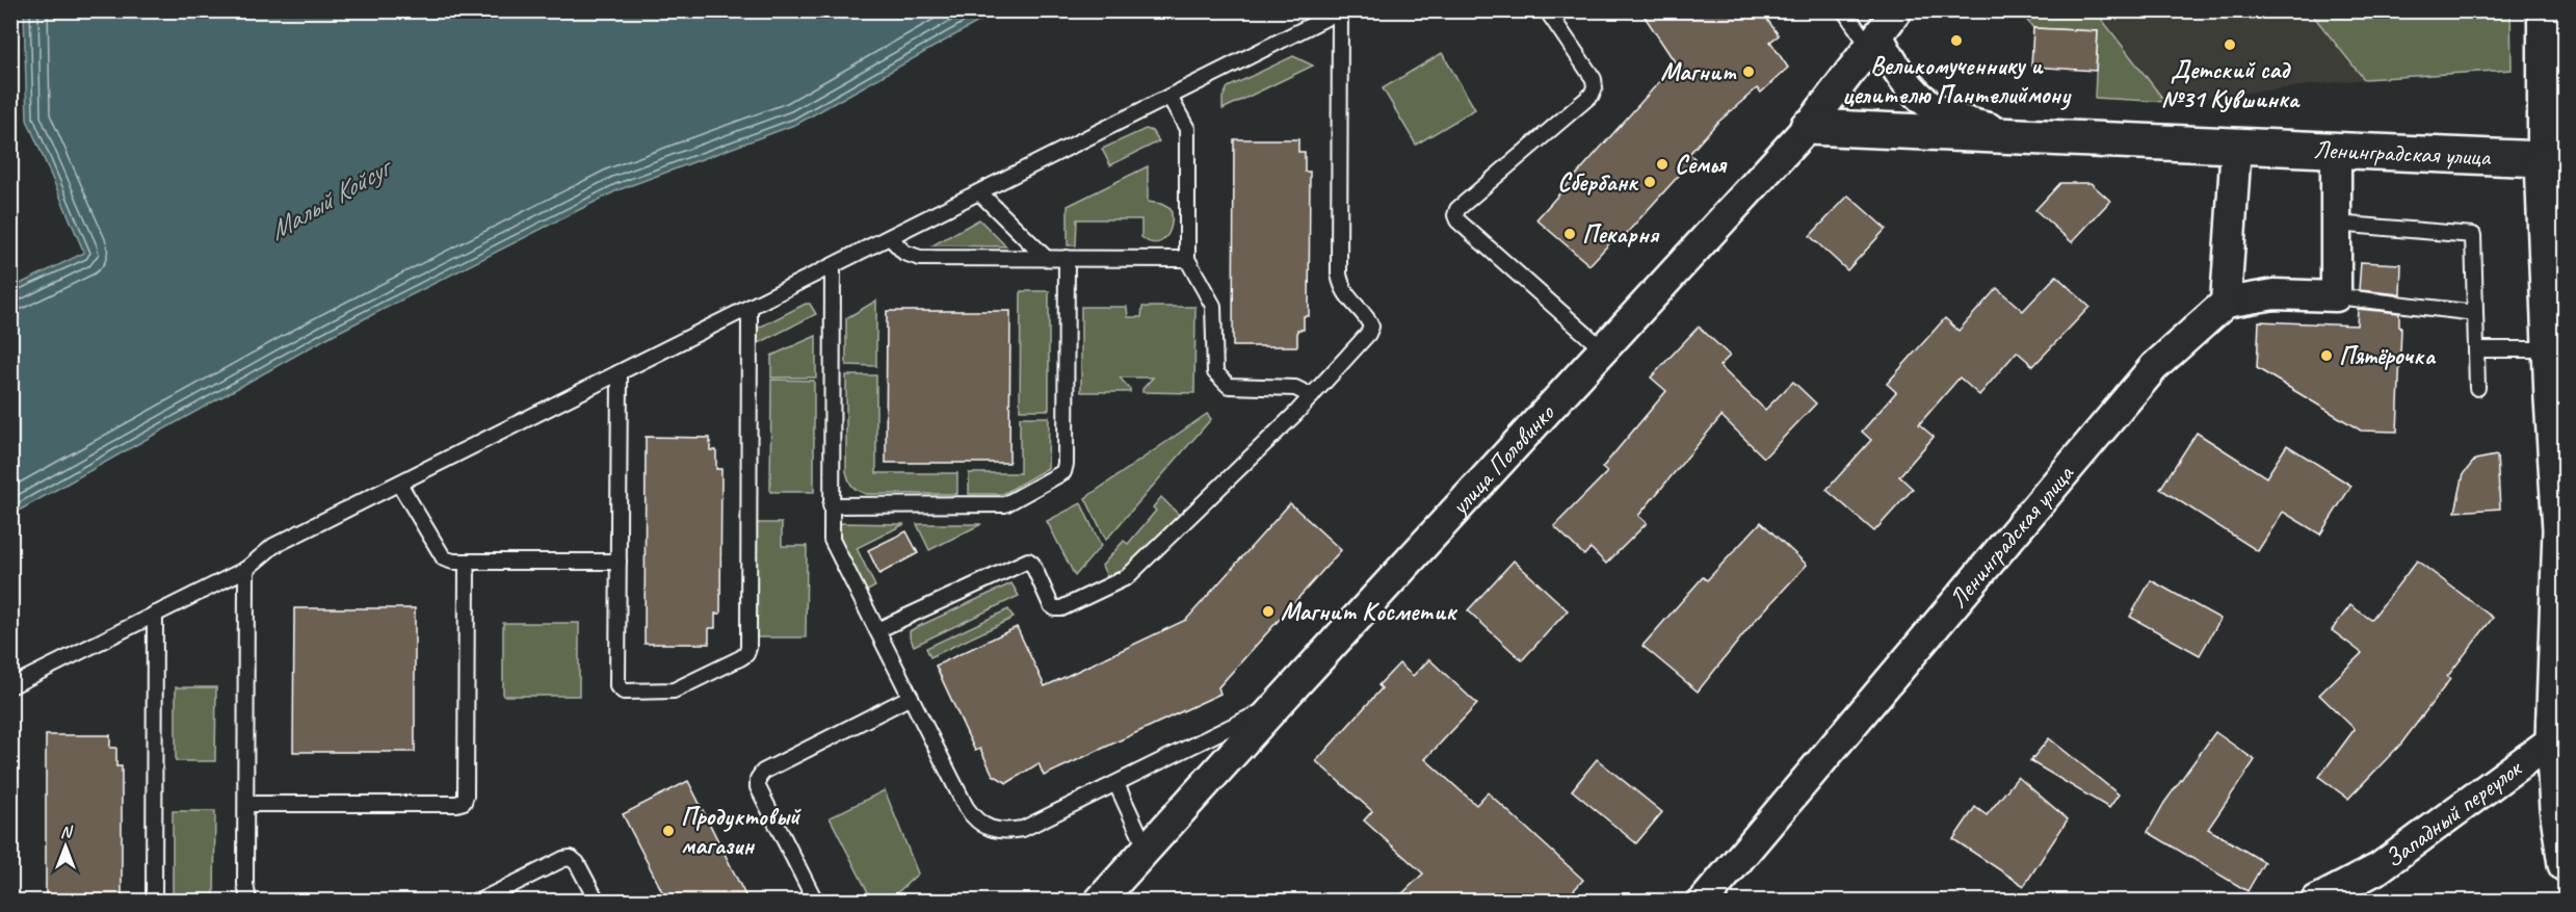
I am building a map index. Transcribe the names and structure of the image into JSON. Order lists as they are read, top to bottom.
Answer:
{
  "streets": {
    "street": ["Ленинградская улица", "улица Половинко", "Западный переулок"]
  },
  "crossings": [
    ["Ленинградская улица", "улица Половинко"]
  ],
  "water": ["Малый Койсуг"],
  "places": [
    "Великомученнику и целителю Пантелиймону",
    "Детский сад №31 Кувшинка",
    "Магнит",
    "Семья",
    "Сбербанк",
    "Пекарня",
    "Пятёрочка",
    "Магнит Косметик",
    "Продуктовый магазин"
  ],
  "north": "top"
}
